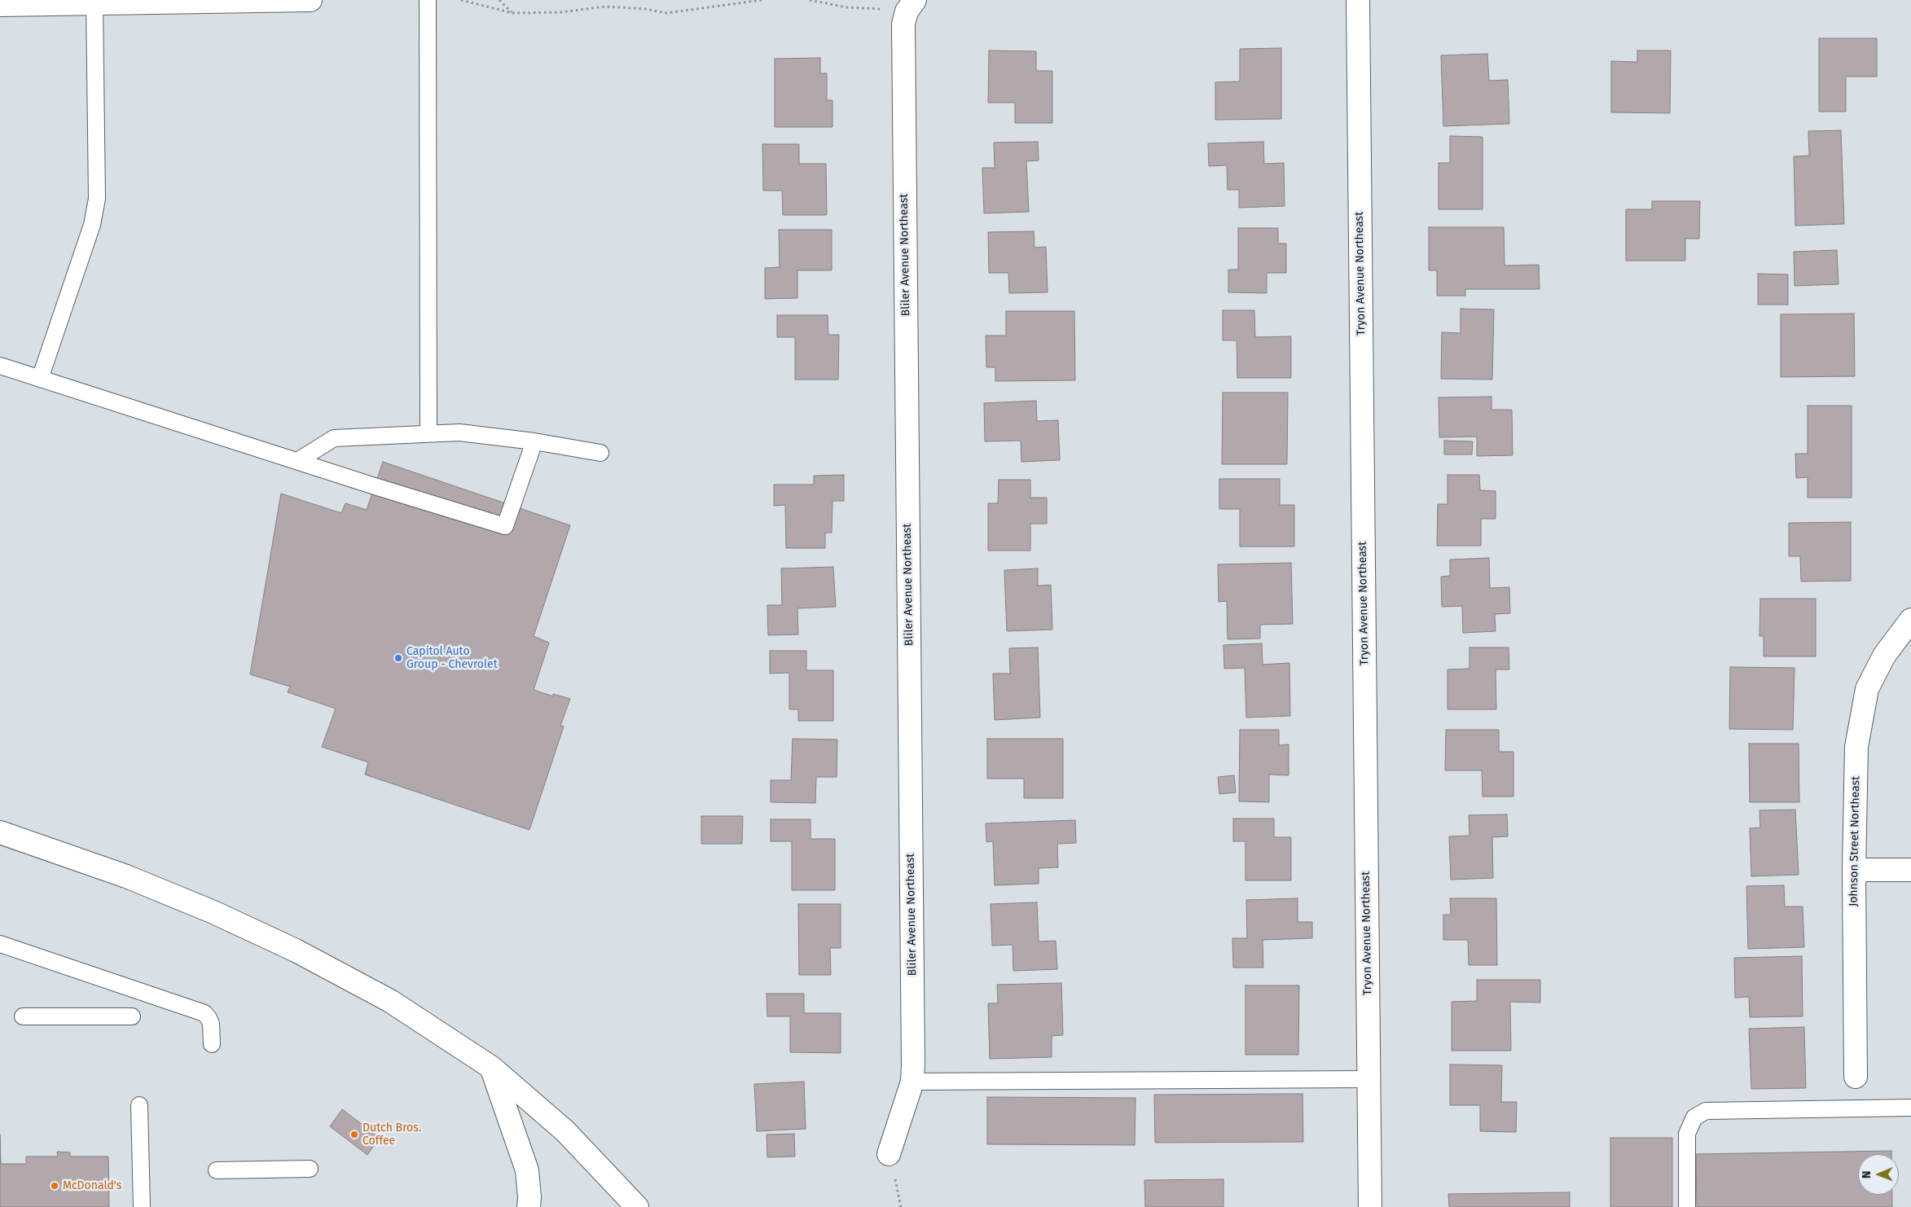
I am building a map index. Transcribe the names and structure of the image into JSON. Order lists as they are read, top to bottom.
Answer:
{
  "streets": {
    "main road": ["Bliler Avenue Northeast", "Tryon Avenue Northeast", "Johnson Street Northeast"]
  },
  "places": ["Capitol Auto Group - Chevrolet", "Dutch Bros. Coffee", "McDonald's"],
  "north": "left"
}
